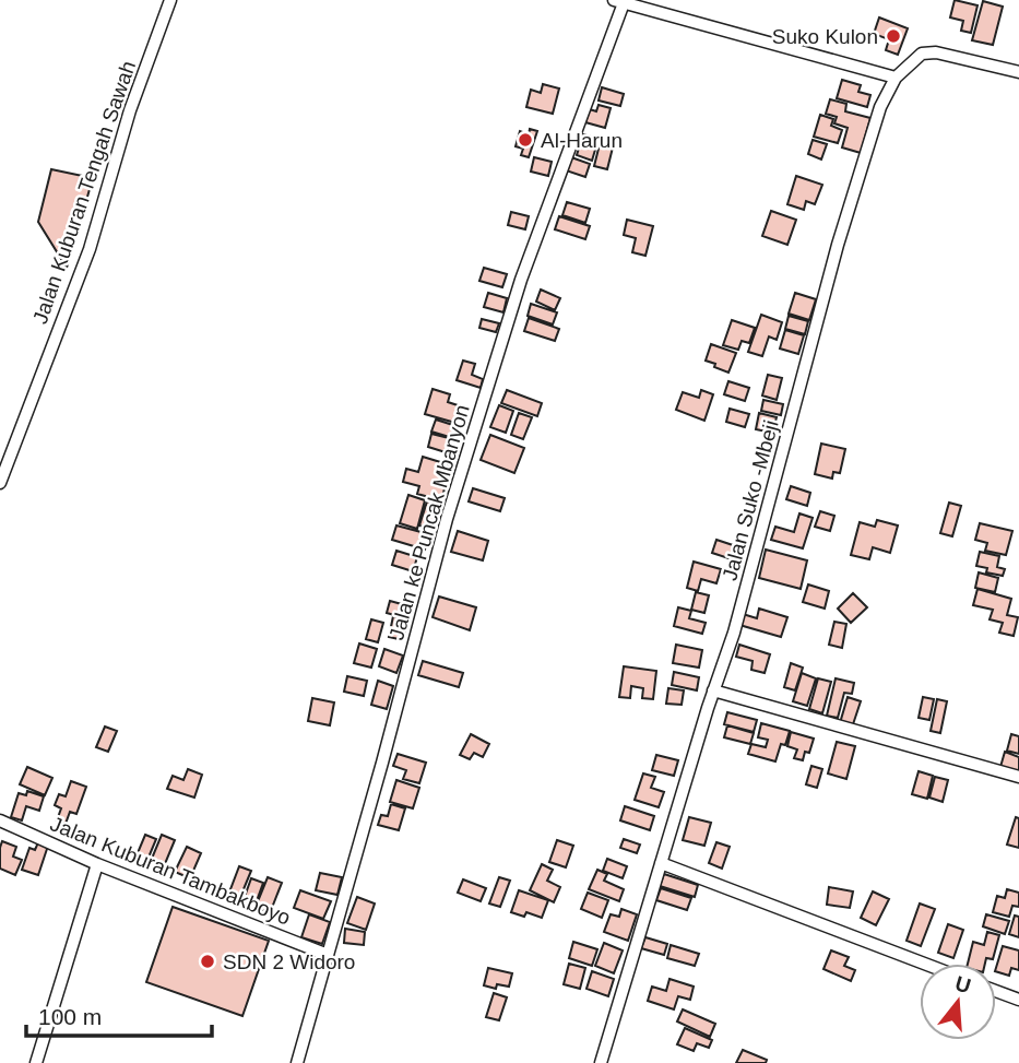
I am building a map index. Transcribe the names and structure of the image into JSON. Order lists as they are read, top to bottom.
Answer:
{
  "streets": {
    "street": [
      "Jalan Kuburan Tengah Sawah",
      "Jalan Suko -Mbeji",
      "Jalan ke Puncak Mbanyon",
      "Jalan Kuburan Tambakboyo"
    ]
  },
  "crossings": [
    ["Jalan ke Puncak Mbanyon", "Jalan Kuburan Tambakboyo"]
  ],
  "places": ["Suko Kulon", "Al-Harun", "SDN 2 Widoro"],
  "scale_bar": "100 m",
  "north": "top"
}
